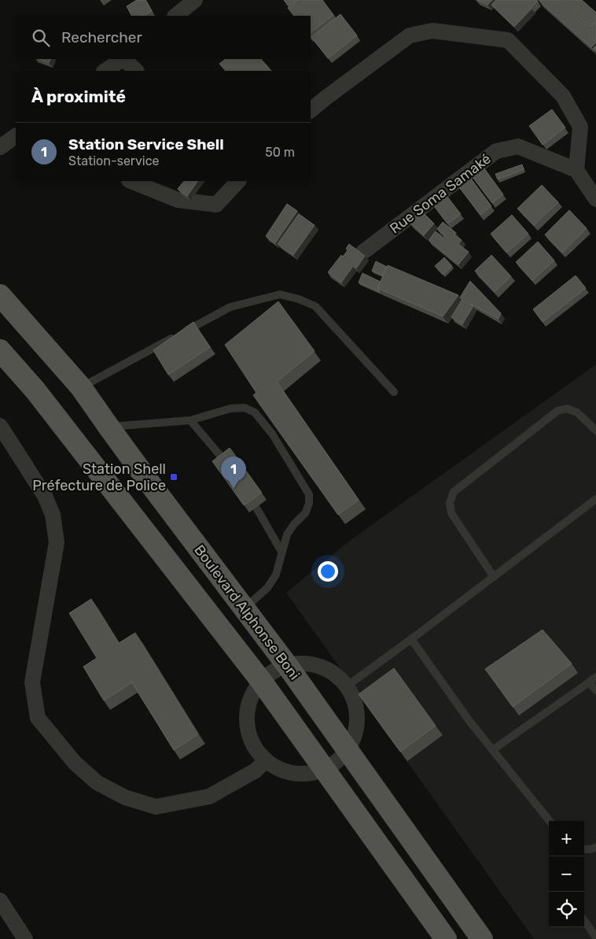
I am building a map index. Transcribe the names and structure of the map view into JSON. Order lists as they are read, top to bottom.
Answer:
{
  "streets": {
    "main road": ["Boulevard Alphonse Boni"],
    "street": ["Rue Soma Samaké"]
  },
  "places": {
    "transit": ["Station Shell Préfecture de Police"]
  },
  "page": {
    "search": "Rechercher",
    "heading": "À proximité",
    "list": [
      {
        "mark": "1",
        "name": "Station Service Shell",
        "note": "Station-service",
        "value": "50 m"
      }
    ],
    "pins": "1",
    "map_buttons": ["+", "−"]
  }
}
